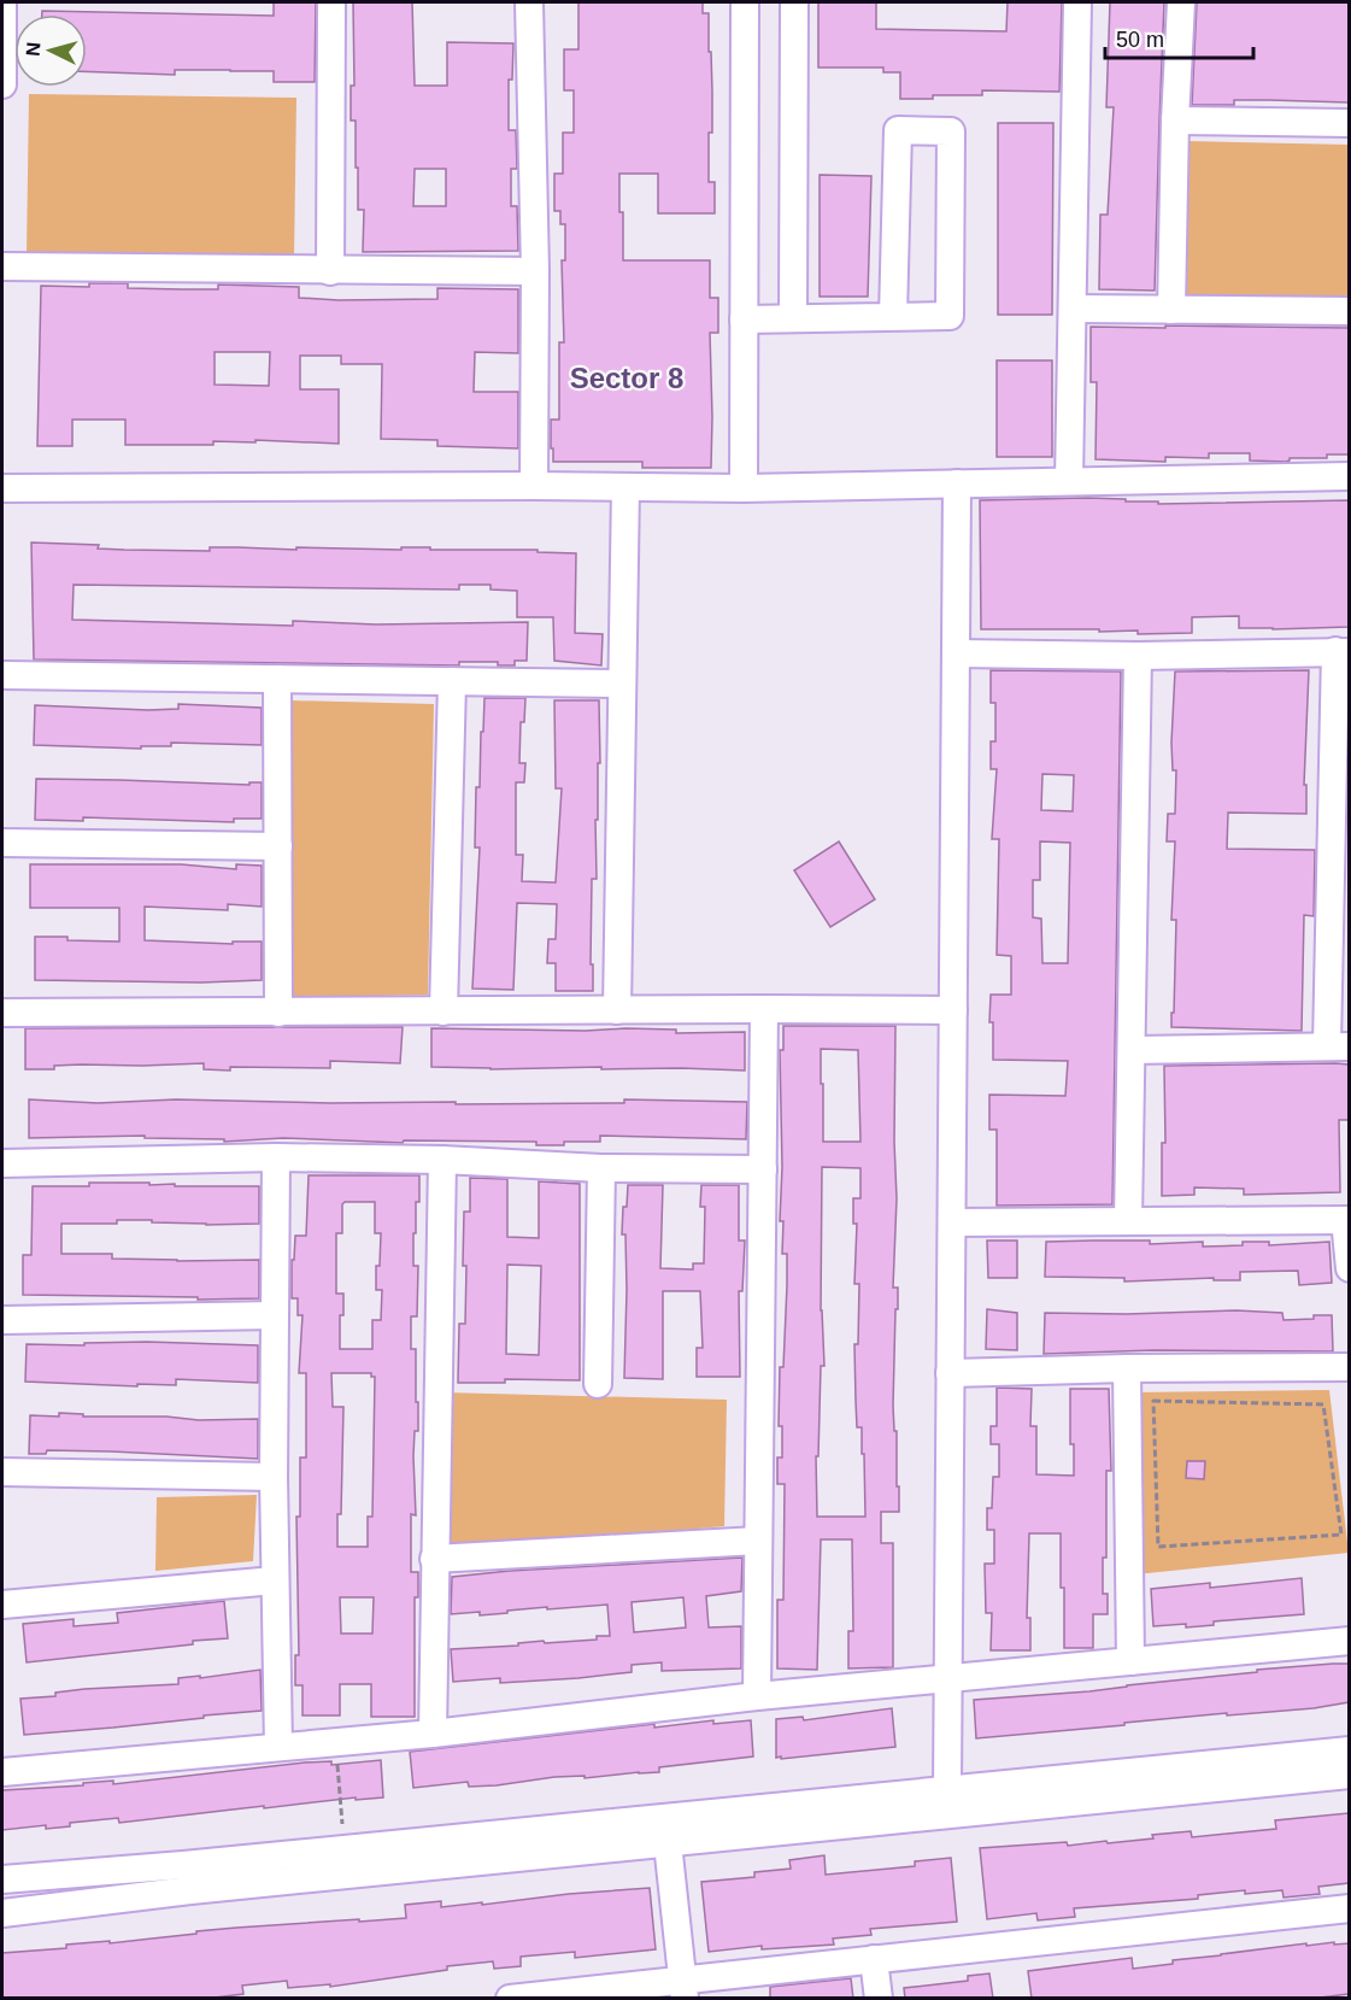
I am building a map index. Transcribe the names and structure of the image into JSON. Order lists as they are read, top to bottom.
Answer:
{
  "districts": ["Sector 8"],
  "scale_bar": "50 m",
  "north": "left"
}
